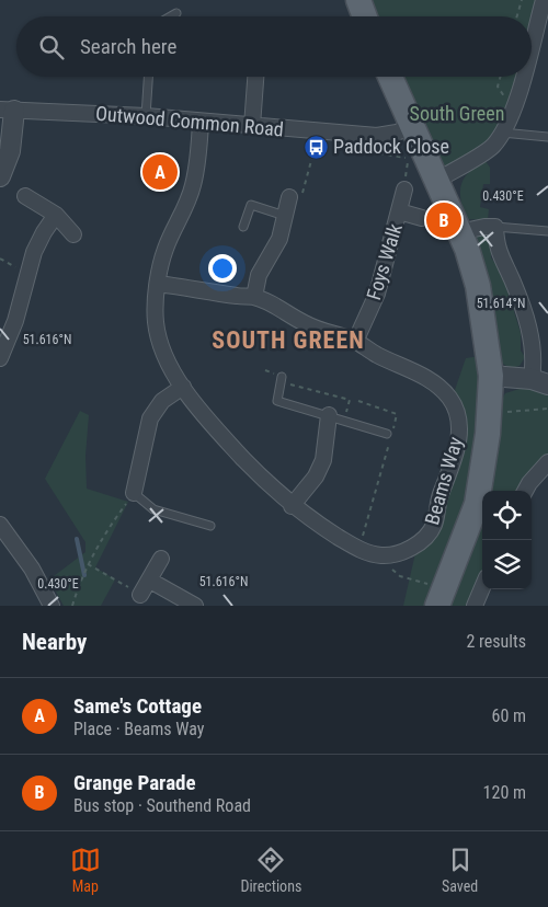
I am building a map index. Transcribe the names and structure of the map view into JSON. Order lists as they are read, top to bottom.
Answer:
{
  "streets": {
    "street": ["Outwood Common Road", "Foys Walk", "Beams Way"]
  },
  "crossings": [
    ["Foys Walk", "Beams Way"]
  ],
  "districts": ["SOUTH GREEN"],
  "parks": ["South Green"],
  "places": {
    "bus stop": ["Paddock Close"]
  },
  "page": {
    "search": "Search here",
    "pins": ["A", "B"],
    "heading": ["Nearby", "2 results"],
    "list": [
      {
        "mark": "A",
        "name": "Same's Cottage",
        "note": "Place · Beams Way",
        "value": "60 m"
      },
      {
        "mark": "B",
        "name": "Grange Parade",
        "note": "Bus stop · Southend Road",
        "value": "120 m"
      }
    ],
    "nav": ["Map", "Directions", "Saved"]
  },
  "coordinates": ["0.430°E", "51.614°N", "51.616°N"]
}
